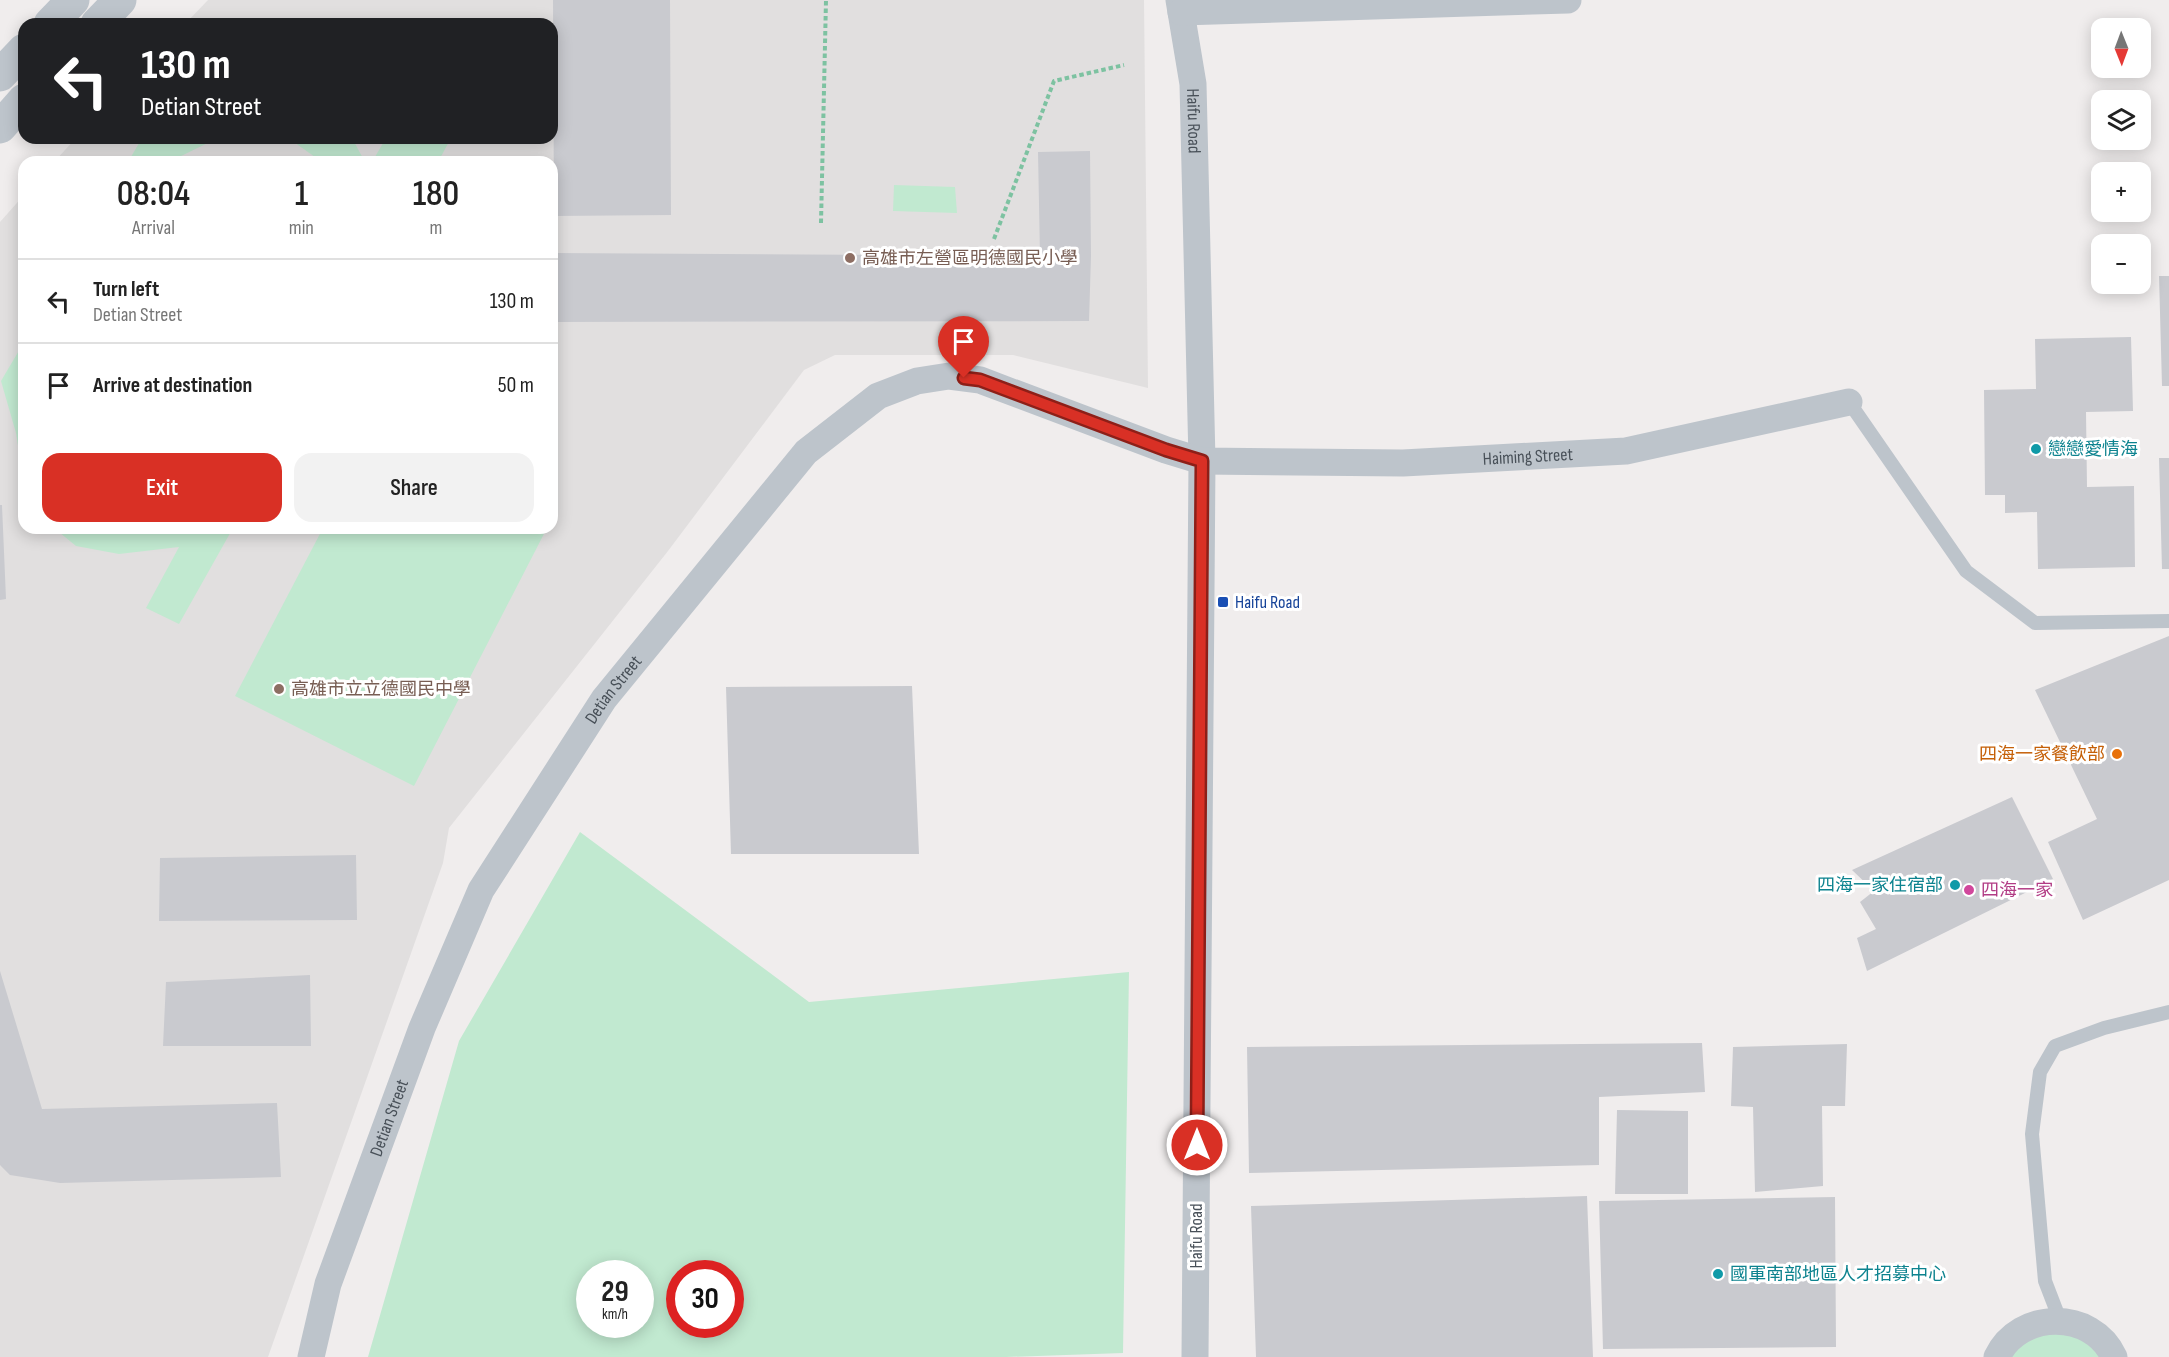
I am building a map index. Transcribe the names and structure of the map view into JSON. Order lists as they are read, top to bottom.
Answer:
{
  "streets": {
    "street": ["Haifu Road", "Haiming Street", "Detian Street"]
  },
  "crossings": [
    ["Haifu Road", "Haiming Street"],
    ["Haifu Road", "Detian Street"],
    ["Haiming Street", "Detian Street"]
  ],
  "places": {
    "other": [
      "高雄市左營區明德國民小學",
      "戀戀愛情海",
      "高雄市立立德國民中學",
      "四海一家餐飲部",
      "四海一家住宿部",
      "四海一家",
      "國軍南部地區人才招募中心"
    ],
    "transit": ["Haifu Road"]
  },
  "north": "bottom",
  "page": {
    "map_buttons": ["+", "−"],
    "turn": ["130 m", "Detian Street"],
    "eta": [
      "08:04",
      "Arrival",
      "1",
      "min",
      "180",
      "m"
    ],
    "list": [
      {
        "name": "Turn left",
        "note": "Detian Street",
        "value": "130 m"
      },
      {
        "name": "Arrive at destination",
        "value": "50 m"
      }
    ],
    "buttons": ["Exit", "Share"],
    "speed": "29 km/h",
    "limit": "30"
  }
}
